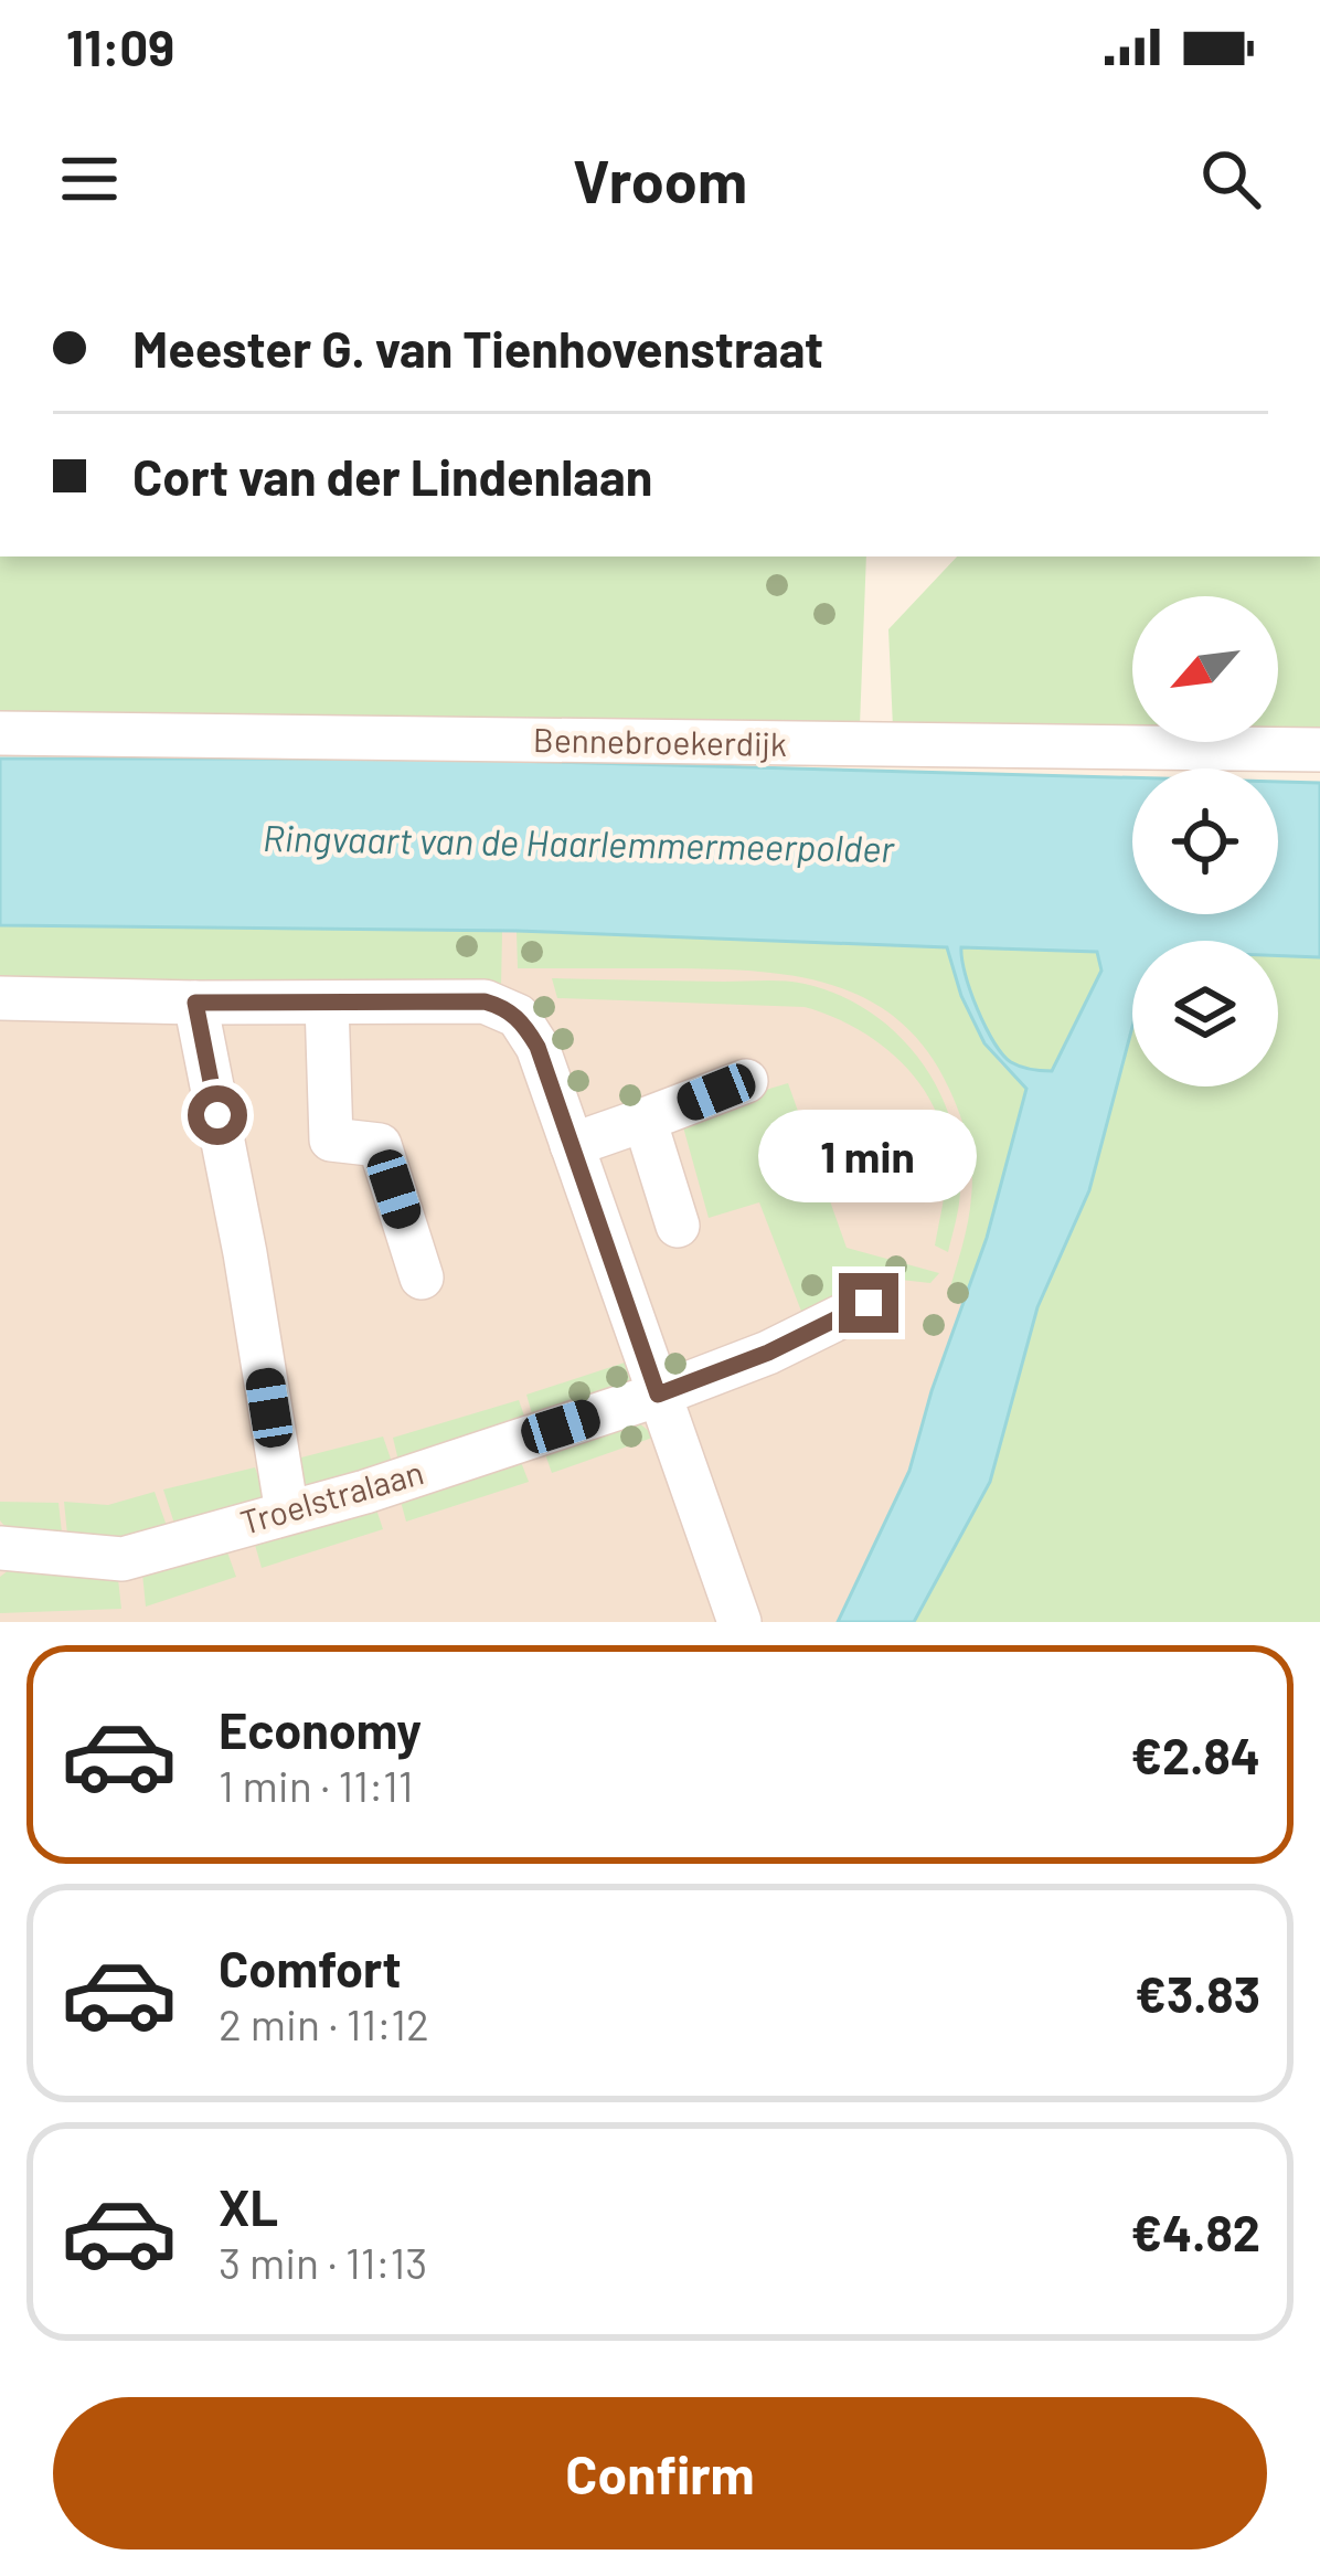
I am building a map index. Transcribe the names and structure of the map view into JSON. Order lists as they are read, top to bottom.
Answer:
{
  "streets": {
    "street": ["Bennebroekerdijk", "Troelstralaan"]
  },
  "water": ["Ringvaart van de Haarlemmermeerpolder"],
  "north": "bottom left",
  "page": {
    "status": "11:09",
    "header": "Vroom",
    "banner": ["Meester G. van Tienhovenstraat", "Cort van der Lindenlaan"],
    "bubble": "1 min",
    "list": [
      {
        "name": "Economy",
        "note": "1 min · 11:11",
        "value": "€2.84"
      },
      {
        "name": "Comfort",
        "note": "2 min · 11:12",
        "value": "€3.83"
      },
      {
        "name": "XL",
        "note": "3 min · 11:13",
        "value": "€4.82"
      }
    ],
    "buttons": "Confirm"
  }
}
